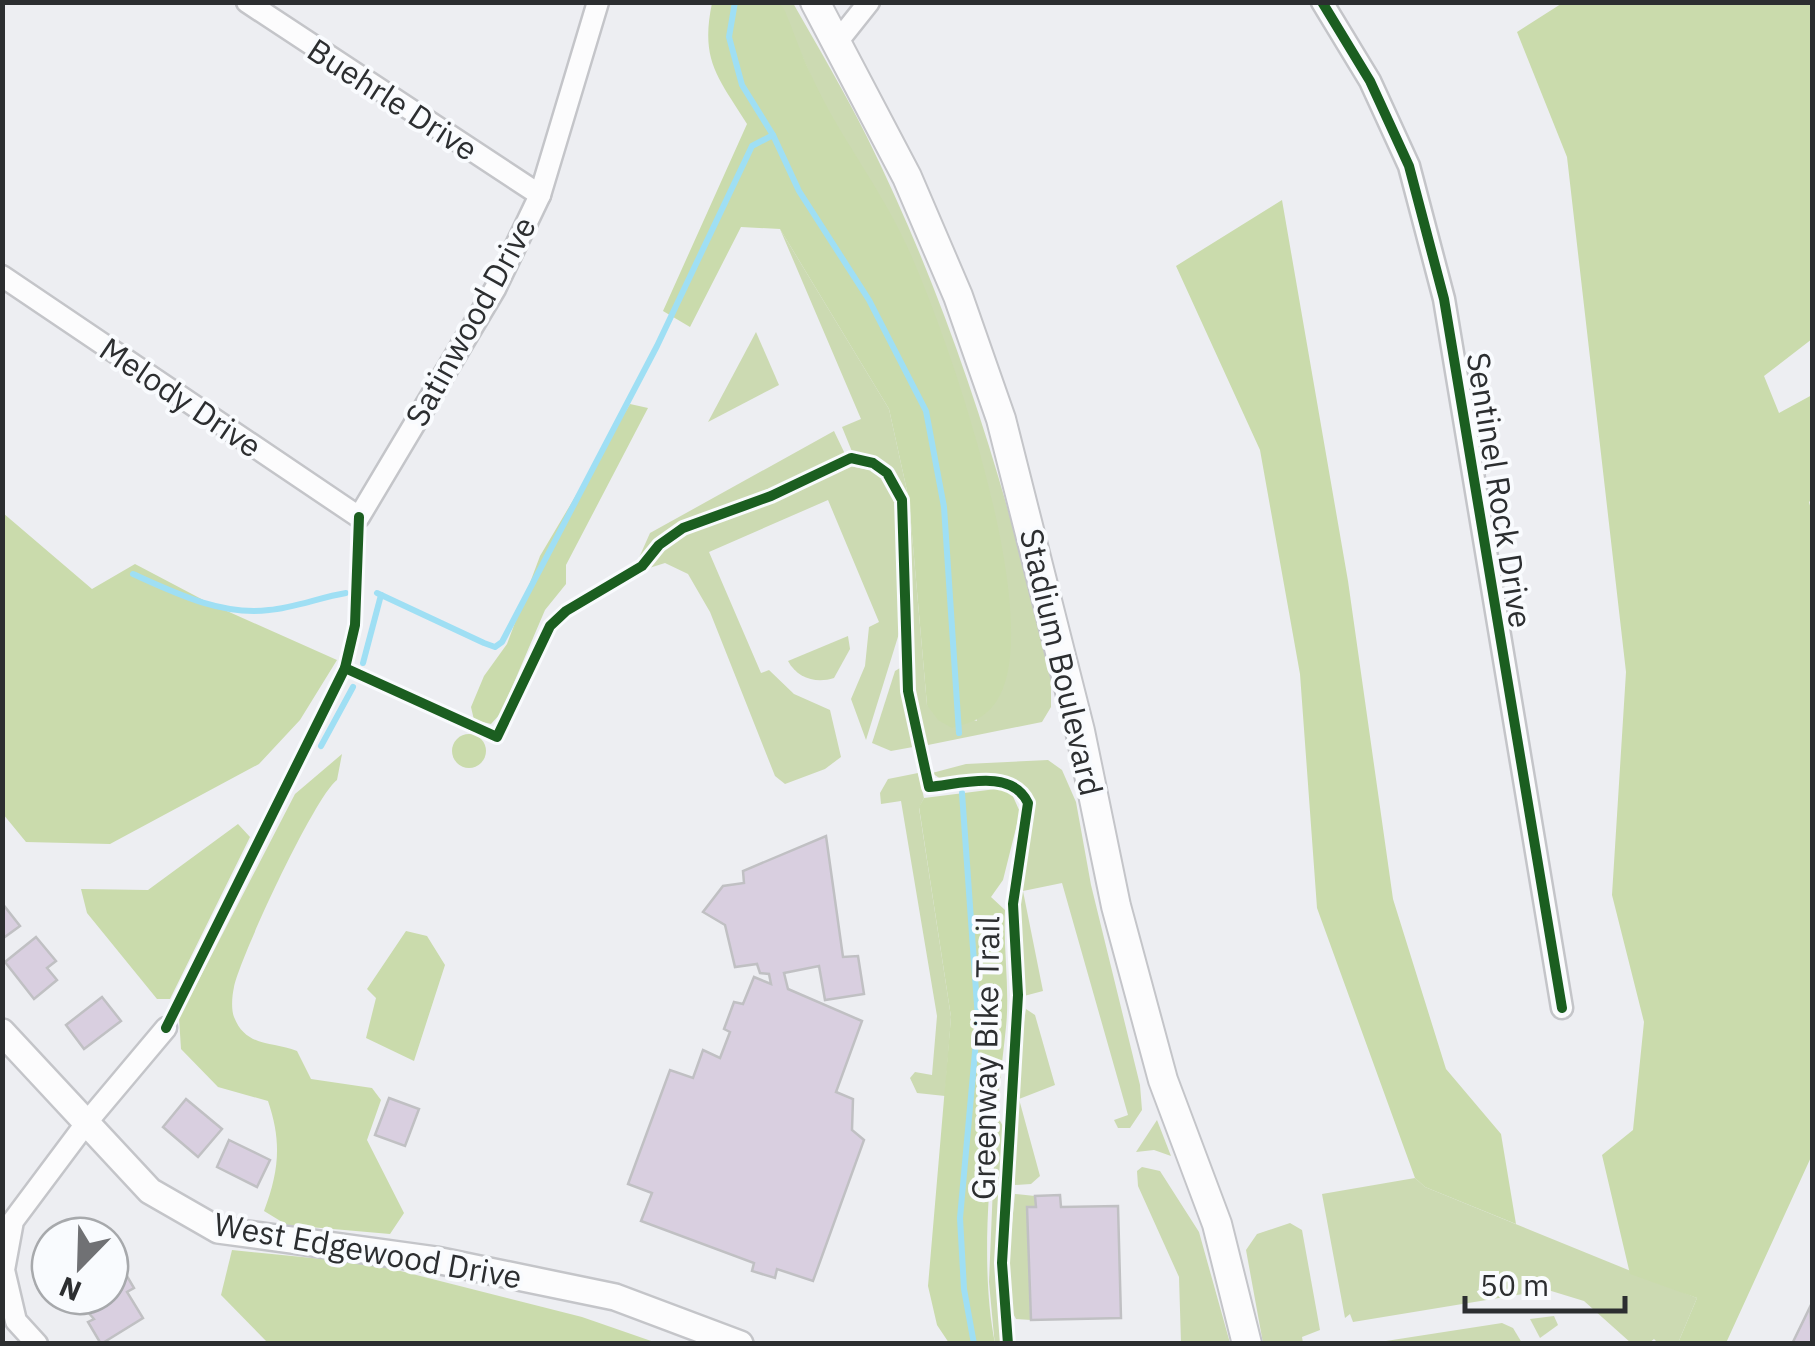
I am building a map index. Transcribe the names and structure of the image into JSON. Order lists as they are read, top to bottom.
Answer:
{
  "streets": {
    "main road": ["Stadium Boulevard"],
    "street": [
      "Buehrle Drive",
      "Satinwood Drive",
      "Melody Drive",
      "Sentinel Rock Drive",
      "West Edgewood Drive"
    ],
    "cycle path": ["Greenway Bike Trail"]
  },
  "crossings": [
    ["Buehrle Drive", "Satinwood Drive"],
    ["Satinwood Drive", "Melody Drive"]
  ],
  "scale_bar": "50 m",
  "north": "bottom left"
}
